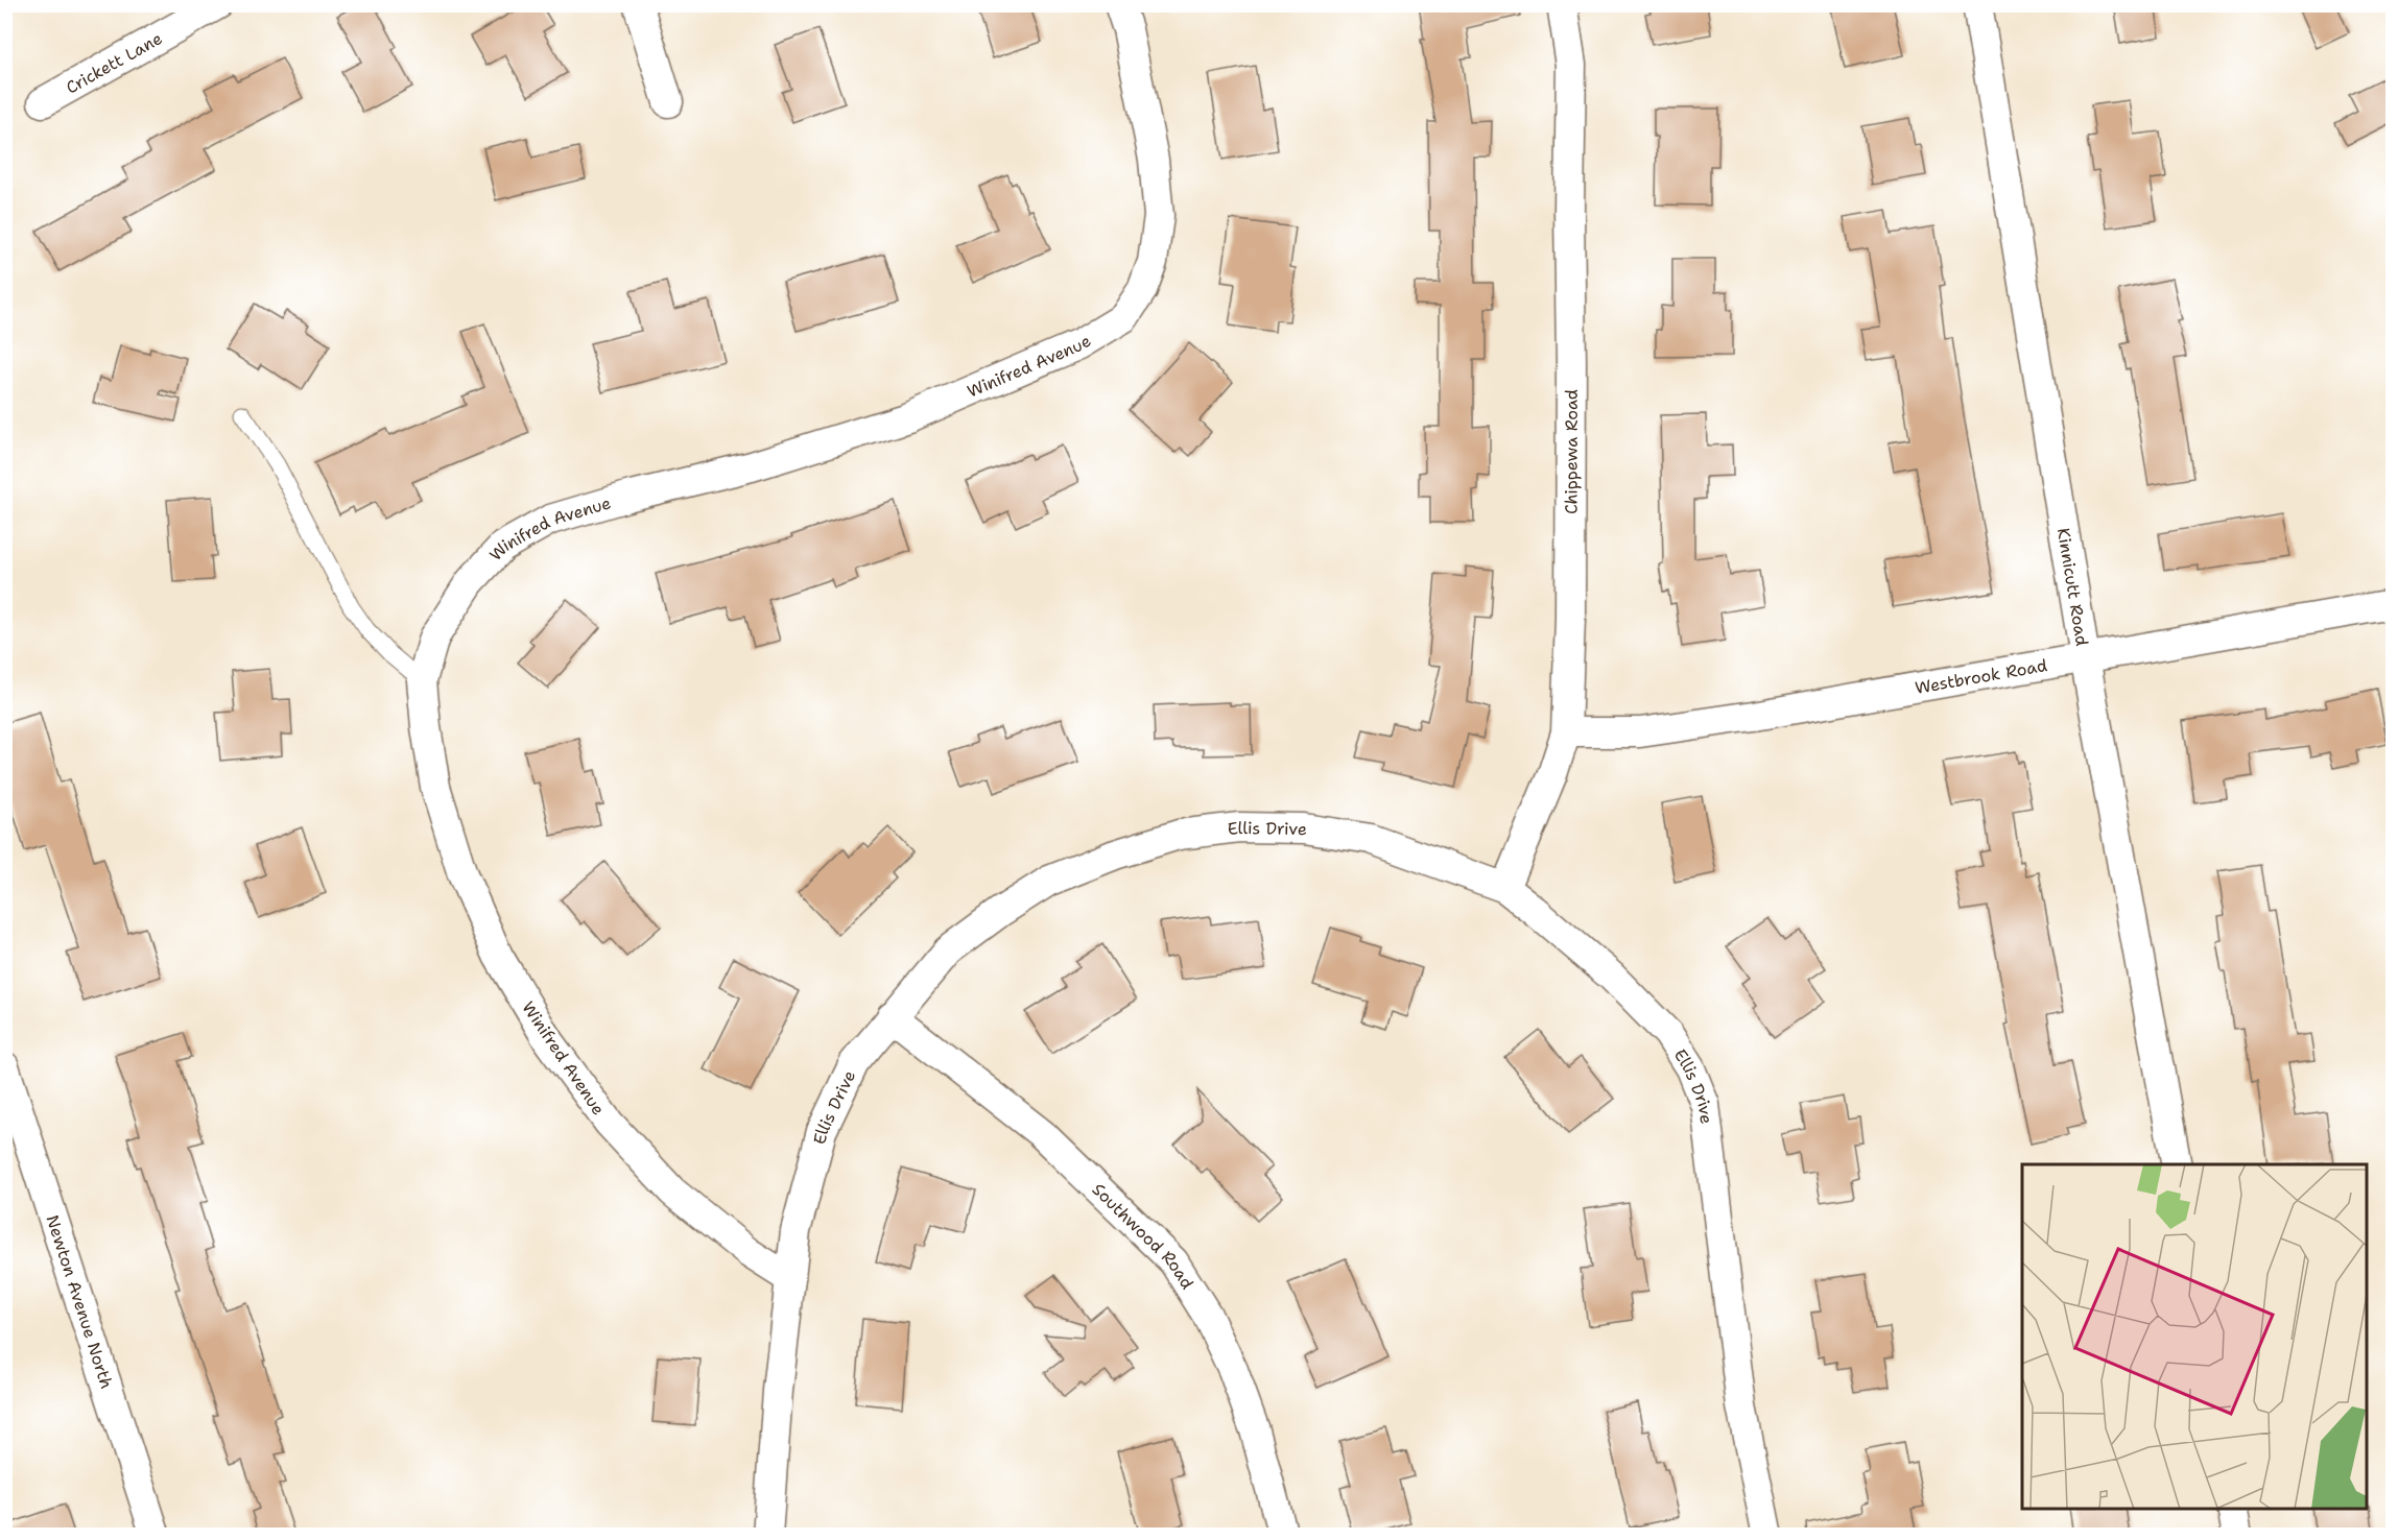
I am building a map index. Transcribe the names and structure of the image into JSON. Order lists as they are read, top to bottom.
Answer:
{
  "streets": {
    "street": [
      "Crickett Lane",
      "Winifred Avenue",
      "Chippewa Road",
      "Kinnicutt Road",
      "Westbrook Road",
      "Ellis Drive",
      "Southwood Road",
      "Newton Avenue North"
    ]
  },
  "crossings": [
    ["Winifred Avenue", "Ellis Drive"],
    ["Chippewa Road", "Westbrook Road"],
    ["Chippewa Road", "Ellis Drive"],
    ["Kinnicutt Road", "Westbrook Road"],
    ["Ellis Drive", "Southwood Road"]
  ]
}
